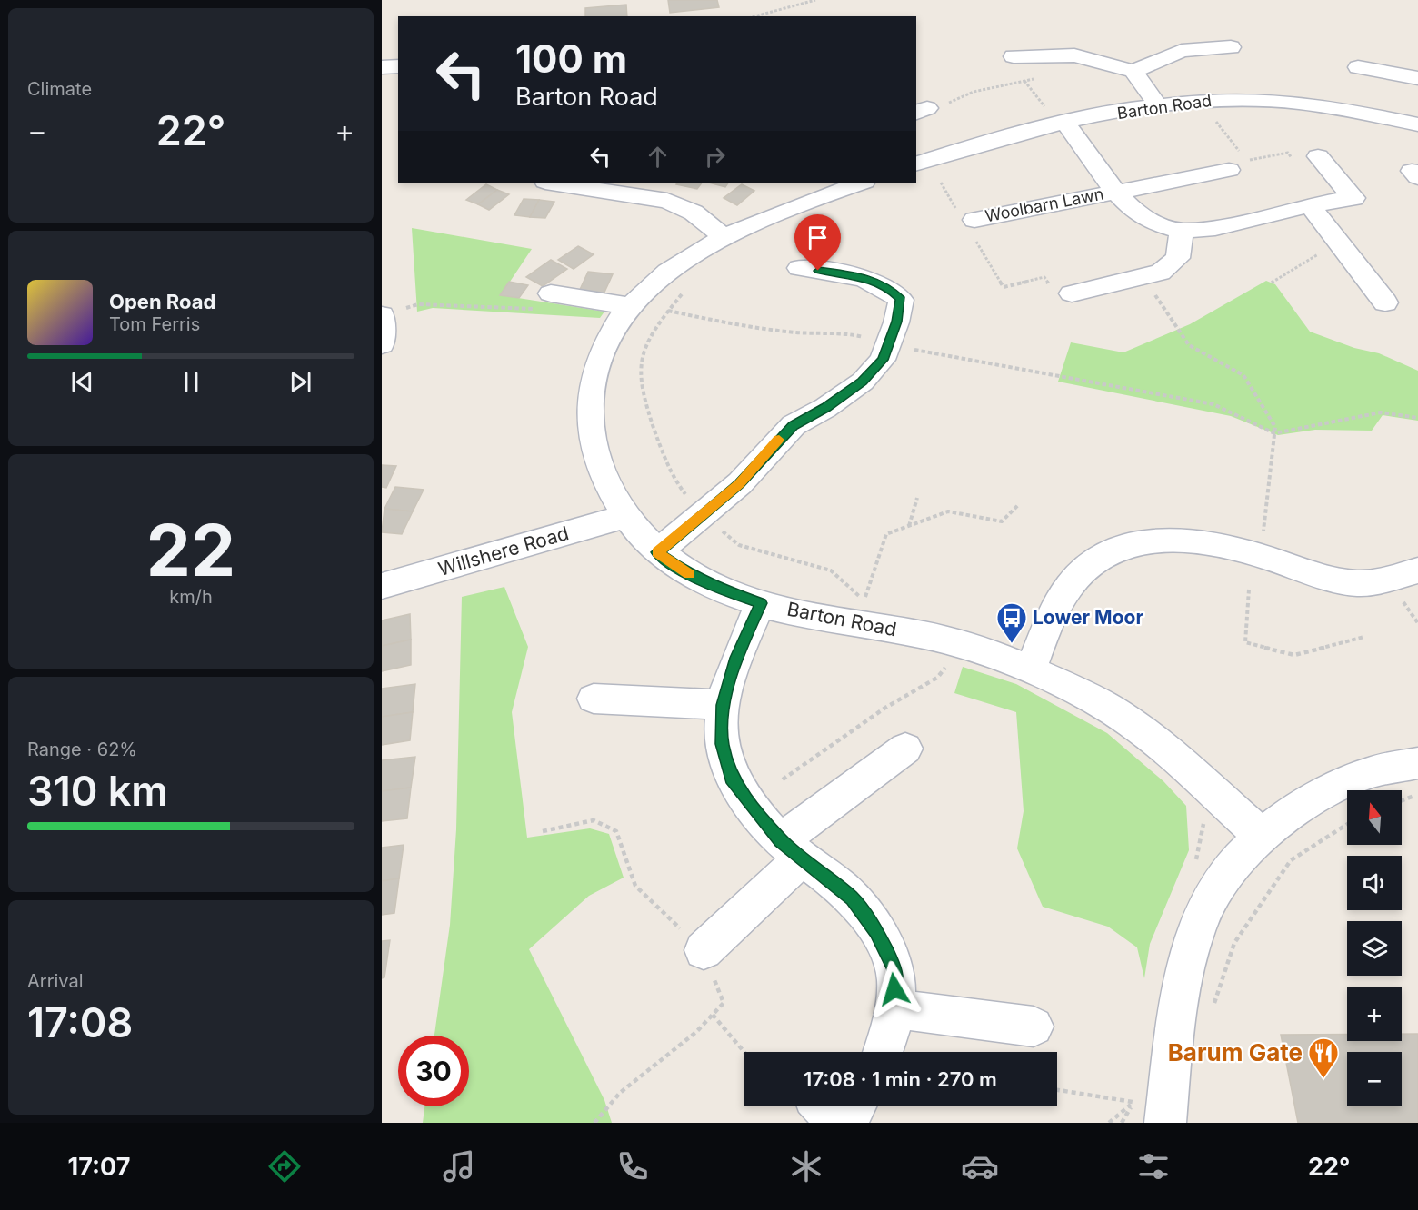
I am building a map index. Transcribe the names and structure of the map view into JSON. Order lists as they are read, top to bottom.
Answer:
{
  "streets": {
    "street": ["Barton Road", "Woolbarn Lawn", "Willshere Road"]
  },
  "crossings": [
    ["Barton Road", "Woolbarn Lawn"],
    ["Barton Road", "Willshere Road"]
  ],
  "places": {
    "bus stop": ["Lower Moor"],
    "restaurant": ["Barum Gate"]
  },
  "north": "top",
  "page": {
    "tile": [
      "Climate",
      ["22", "km/h"],
      ["Range · 62%", "310 km"],
      ["Arrival", "17:08"]
    ],
    "turn": ["100 m", "Barton Road"],
    "heat": ["−", "22°", "+"],
    "song": ["Open Road", "Tom Ferris"],
    "map_buttons": ["+", "−"],
    "limit": "30",
    "trip": "17:08 · 1 min · 270 m",
    "tabs": ["17:07", "22°"]
  }
}
